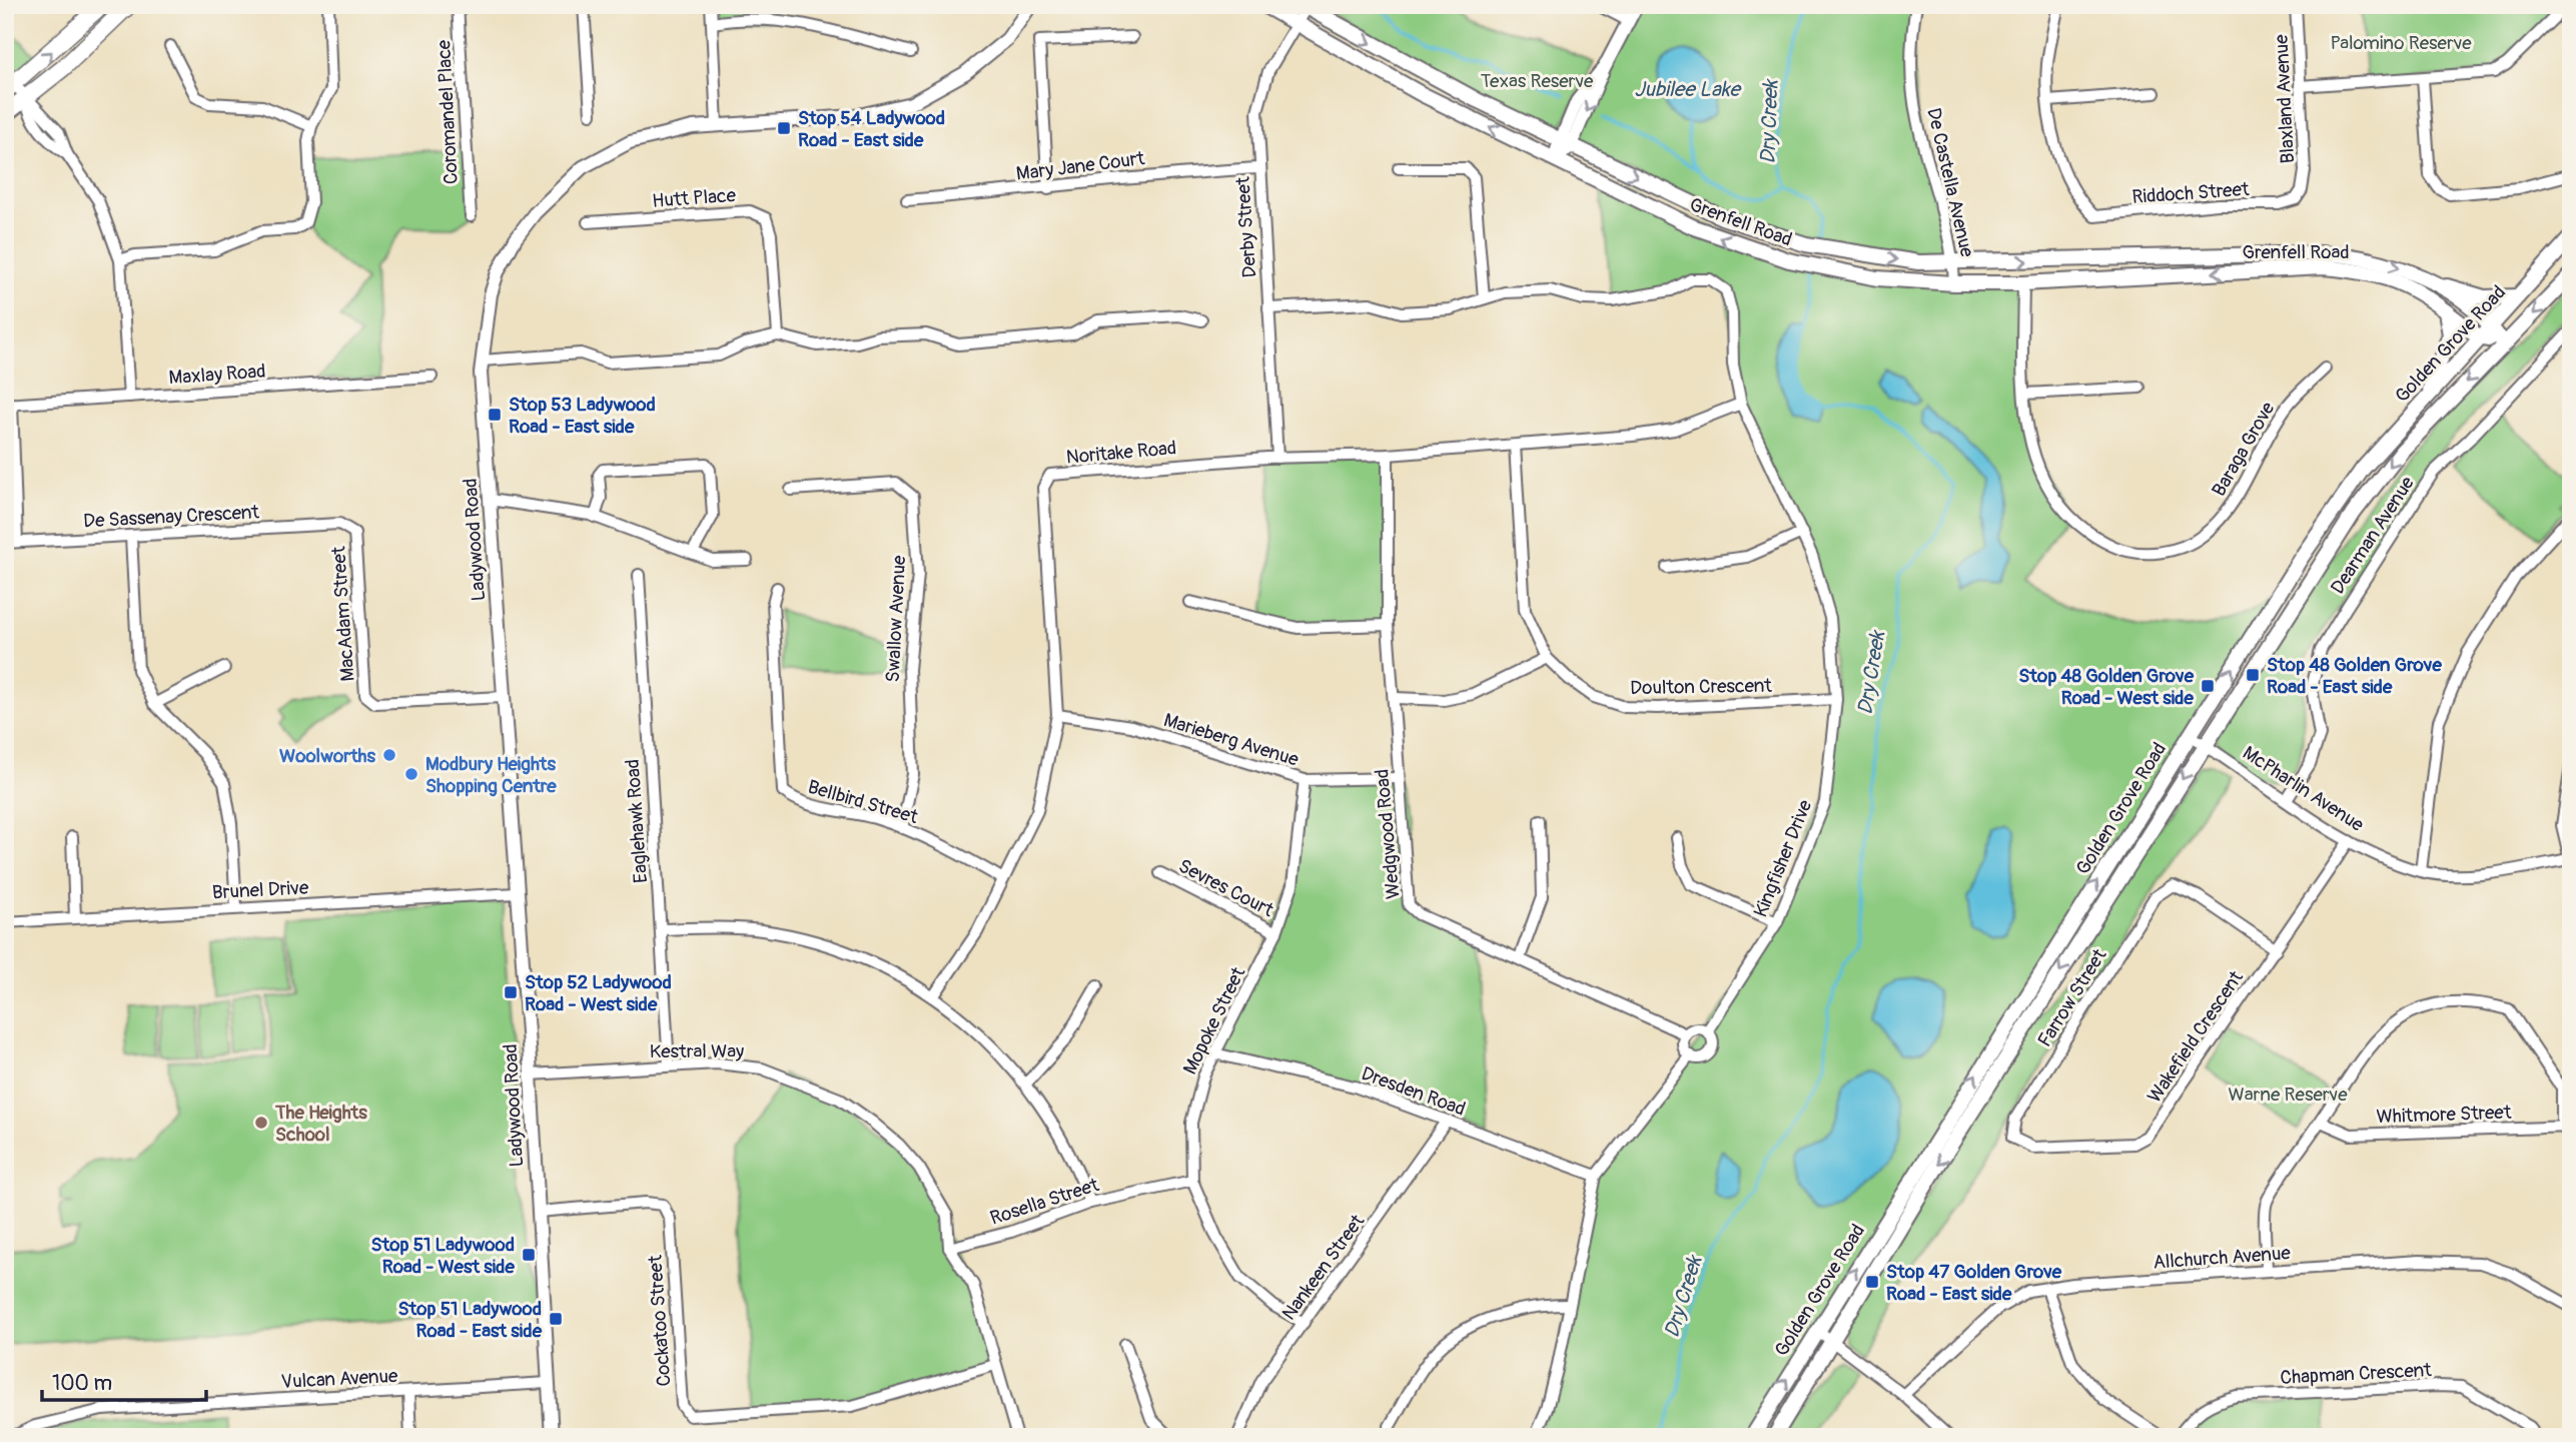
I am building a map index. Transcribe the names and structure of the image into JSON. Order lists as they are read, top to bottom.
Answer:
{
  "streets": {
    "main road": ["Grenfell Road", "Golden Grove Road"],
    "street": [
      "Blaxland Avenue",
      "Coromandel Place",
      "Mary Jane Court",
      "De Castella Avenue",
      "Riddoch Street",
      "Hutt Place",
      "Derby Street",
      "Maxlay Road",
      "Baraga Grove",
      "Noritake Road",
      "De Sassenay Crescent",
      "Dearman Avenue",
      "Ladywood Road",
      "MacAdam Street",
      "Swallow Avenue",
      "Doulton Crescent",
      "Marieberg Avenue",
      "McPharlin Avenue",
      "Bellbird Street",
      "Eaglehawk Road",
      "Wedgwood Road",
      "Kingfisher Drive",
      "Sevres Court",
      "Brunel Drive",
      "Farrow Street",
      "Mopoke Street",
      "Wakefield Crescent",
      "Kestral Way",
      "Dresden Road",
      "Whitmore Street",
      "Rosella Street",
      "Allchurch Avenue",
      "Nankeen Street",
      "Cockatoo Street",
      "Chapman Crescent",
      "Vulcan Avenue"
    ]
  },
  "crossings": [
    ["Blaxland Avenue", "Riddoch Street"],
    ["Mary Jane Court", "Derby Street"],
    ["De Castella Avenue", "Grenfell Road"],
    ["Grenfell Road", "Derby Street"],
    ["Grenfell Road", "Golden Grove Road"],
    ["Grenfell Road", "Baraga Grove"],
    ["Derby Street", "Noritake Road"],
    ["Golden Grove Road", "McPharlin Avenue"],
    ["Noritake Road", "Doulton Crescent"],
    ["Noritake Road", "Marieberg Avenue"],
    ["Noritake Road", "Bellbird Street"],
    ["Noritake Road", "Wedgwood Road"],
    ["Noritake Road", "Kingfisher Drive"],
    ["De Sassenay Crescent", "MacAdam Street"],
    ["Dearman Avenue", "McPharlin Avenue"],
    ["Ladywood Road", "MacAdam Street"],
    ["Ladywood Road", "Brunel Drive"],
    ["Ladywood Road", "Kestral Way"],
    ["Ladywood Road", "Cockatoo Street"],
    ["Ladywood Road", "Vulcan Avenue"],
    ["Swallow Avenue", "Bellbird Street"],
    ["Doulton Crescent", "Kingfisher Drive"],
    ["Marieberg Avenue", "Wedgwood Road"],
    ["Marieberg Avenue", "Mopoke Street"],
    ["McPharlin Avenue", "Wakefield Crescent"],
    ["Eaglehawk Road", "Kestral Way"],
    ["Wedgwood Road", "Kingfisher Drive"],
    ["Sevres Court", "Mopoke Street"],
    ["Farrow Street", "Wakefield Crescent"],
    ["Mopoke Street", "Dresden Road"],
    ["Mopoke Street", "Rosella Street"],
    ["Mopoke Street", "Nankeen Street"],
    ["Kestral Way", "Rosella Street"],
    ["Kestral Way", "Cockatoo Street"],
    ["Dresden Road", "Nankeen Street"]
  ],
  "water": ["Jubilee Lake", "Dry Creek"],
  "parks": ["Palomino Reserve", "Texas Reserve", "Warne Reserve"],
  "places": {
    "transit": [
      "Stop 54 Ladywood Road - East side",
      "Stop 53 Ladywood Road - East side",
      "Stop 48 Golden Grove Road - East side",
      "Stop 48 Golden Grove Road - West side",
      "Stop 52 Ladywood Road - West side",
      "Stop 51 Ladywood Road - West side",
      "Stop 47 Golden Grove Road - East side",
      "Stop 51 Ladywood Road - East side"
    ],
    "other": ["Woolworths", "Modbury Heights Shopping Centre", "The Heights School"]
  },
  "scale_bar": "100 m"
}
